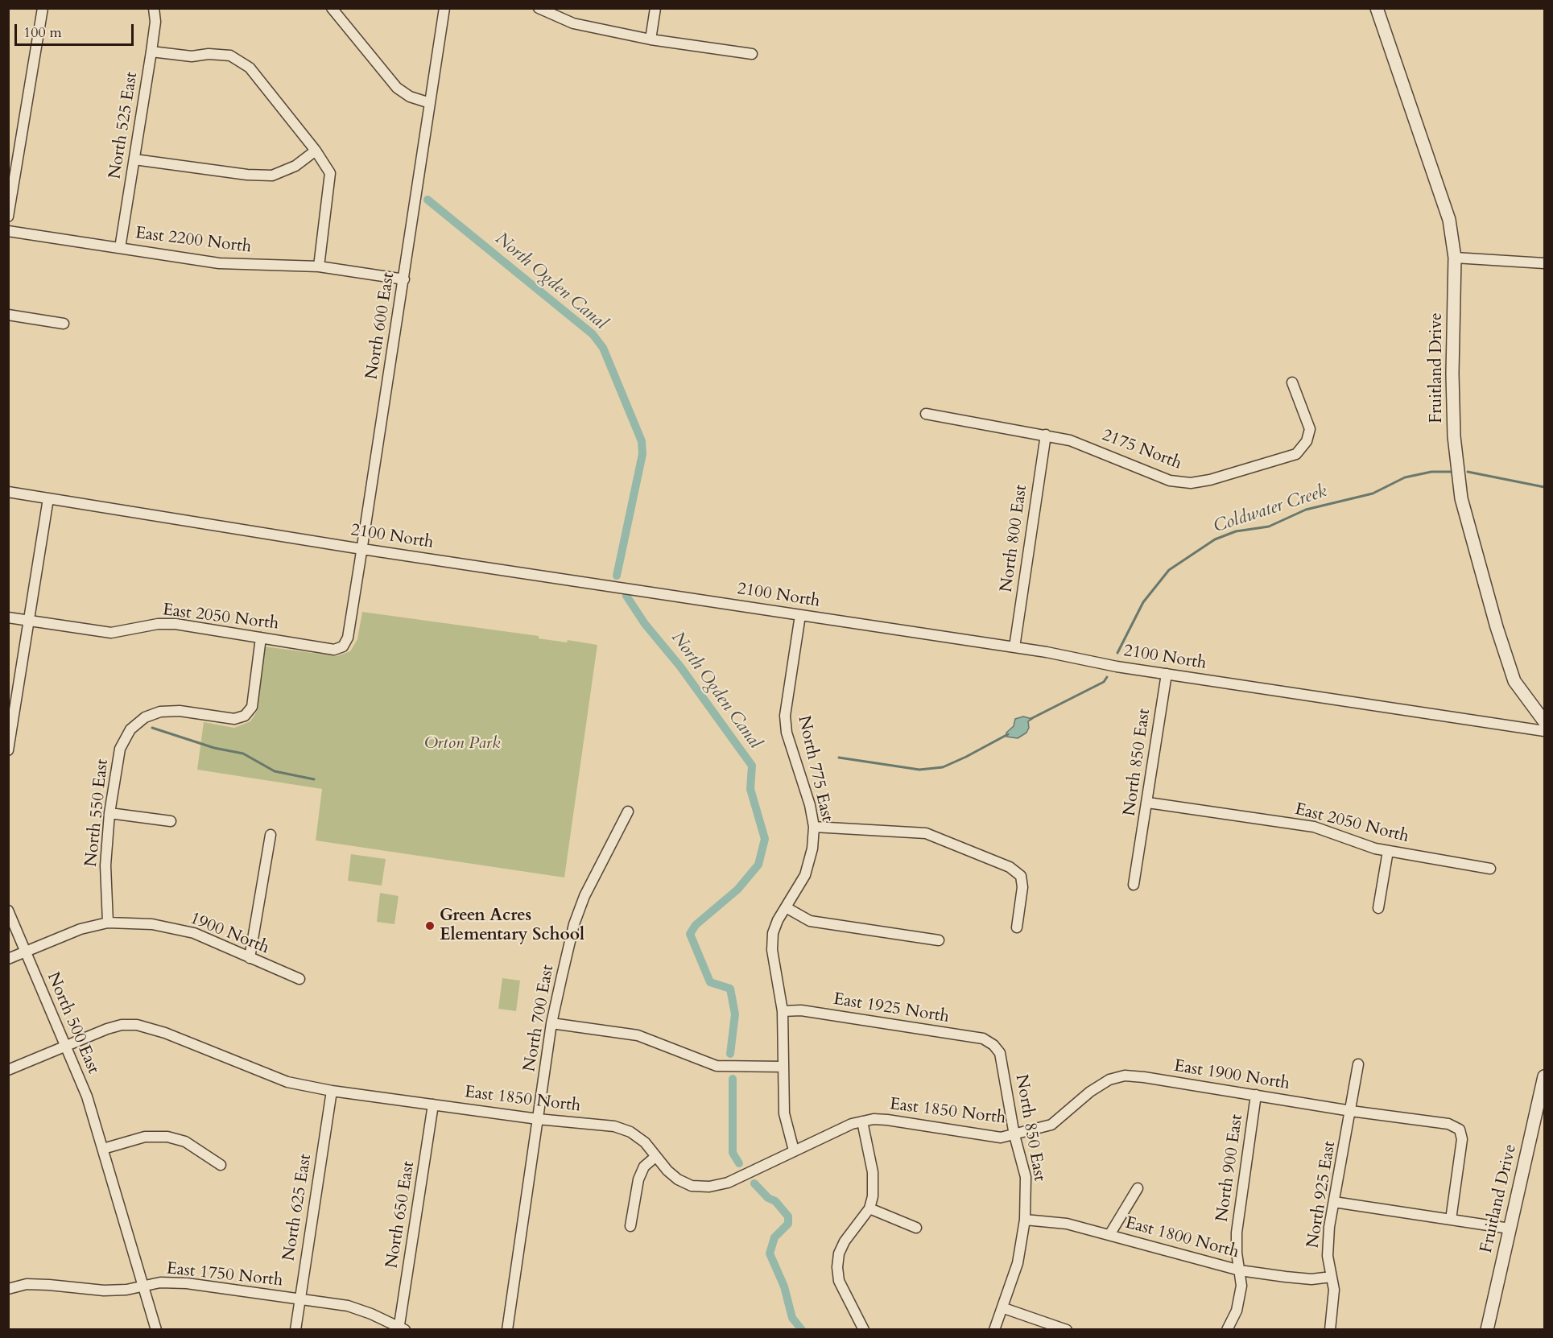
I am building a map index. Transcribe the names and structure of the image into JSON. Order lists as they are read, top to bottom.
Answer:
{
  "streets": {
    "street": [
      "North 525 East",
      "East 2200 North",
      "North 600 East",
      "Fruitland Drive",
      "2175 North",
      "2100 North",
      "North 800 East",
      "East 2050 North",
      "North 850 East",
      "North 775 East",
      "North 550 East",
      "1900 North",
      "East 1925 North",
      "North 700 East",
      "North 500 East",
      "East 1900 North",
      "East 1850 North",
      "North 900 East",
      "North 925 East",
      "North 625 East",
      "North 650 East",
      "East 1800 North",
      "East 1750 North"
    ]
  },
  "crossings": [
    ["North 525 East", "East 2200 North"],
    ["East 2200 North", "North 600 East"],
    ["North 600 East", "2100 North"],
    ["North 600 East", "East 2050 North"],
    ["2175 North", "North 800 East"],
    ["2100 North", "North 800 East"],
    ["2100 North", "North 850 East"],
    ["2100 North", "North 775 East"],
    ["East 2050 North", "North 850 East"],
    ["East 2050 North", "North 550 East"],
    ["North 850 East", "East 1925 North"],
    ["North 850 East", "East 1900 North"],
    ["North 850 East", "East 1850 North"],
    ["North 850 East", "East 1800 North"],
    ["North 775 East", "East 1925 North"],
    ["North 775 East", "East 1850 North"],
    ["North 550 East", "1900 North"],
    ["1900 North", "North 500 East"],
    ["North 700 East", "East 1850 North"],
    ["North 500 East", "East 1850 North"],
    ["East 1900 North", "East 1850 North"],
    ["East 1900 North", "North 900 East"],
    ["East 1900 North", "North 925 East"],
    ["East 1850 North", "North 625 East"],
    ["East 1850 North", "North 650 East"],
    ["North 900 East", "East 1800 North"],
    ["North 925 East", "East 1800 North"],
    ["North 625 East", "East 1750 North"],
    ["North 650 East", "East 1750 North"]
  ],
  "water": ["North Ogden Canal", "Coldwater Creek"],
  "parks": ["Orton Park"],
  "places": ["Green Acres Elementary School"],
  "scale_bar": "100 m"
}
